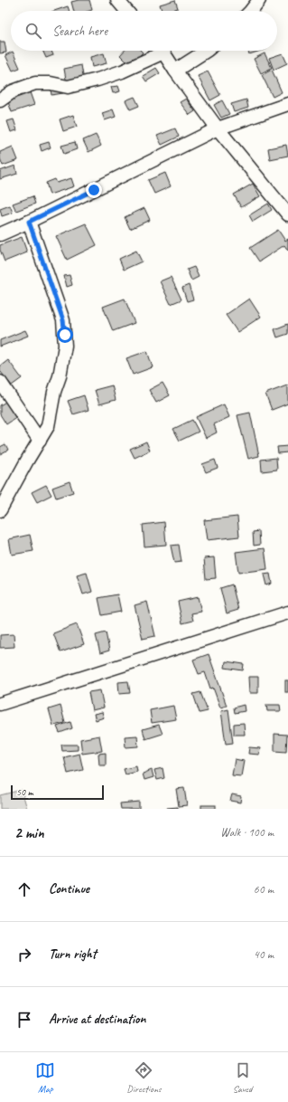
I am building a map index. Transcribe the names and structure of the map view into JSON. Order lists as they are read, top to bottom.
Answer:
{
  "scale_bar": "50 m",
  "page": {
    "search": "Search here",
    "scale": "50 m",
    "heading": ["2 min", "Walk · 100 m"],
    "list": [
      ["Continue", "60 m"],
      ["Turn right", "40 m"],
      "Arrive at destination"
    ],
    "nav": ["Map", "Directions", "Saved"]
  }
}
